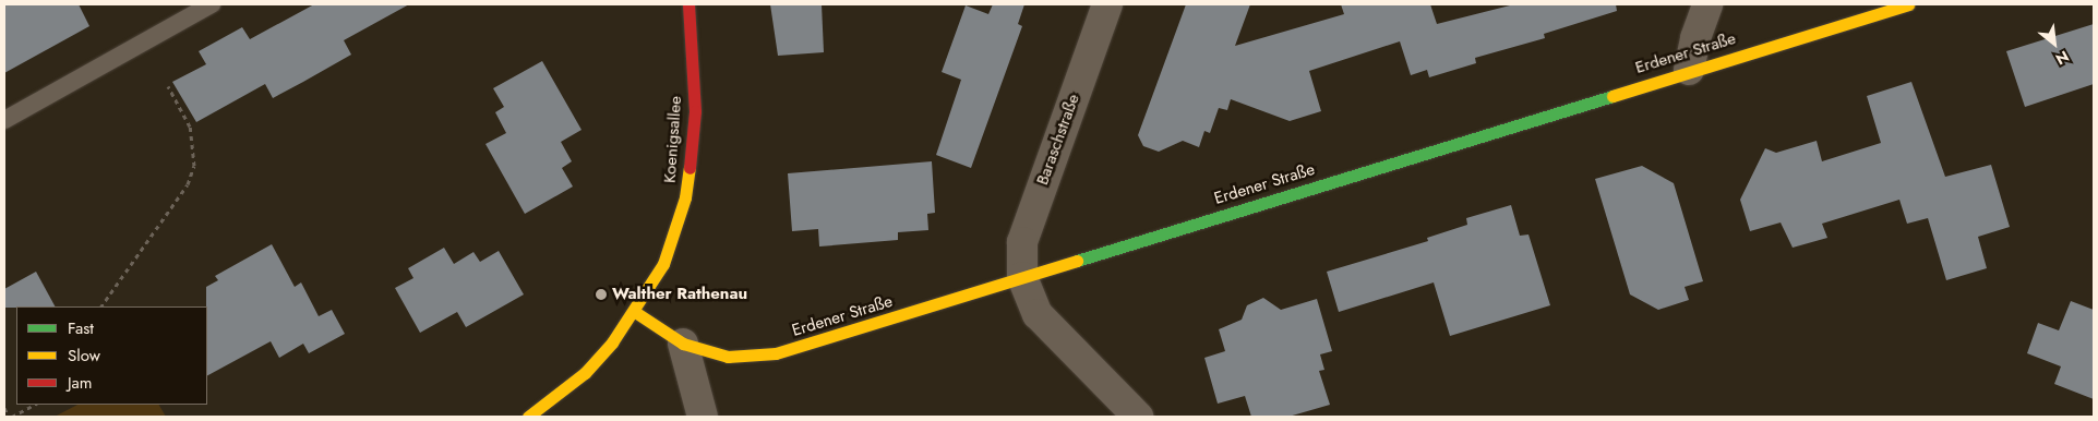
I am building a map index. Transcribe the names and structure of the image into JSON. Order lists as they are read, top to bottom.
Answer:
{
  "streets": {
    "street": ["Erdener Straße", "Koenigsallee", "Baraschstraße"]
  },
  "crossings": [
    ["Erdener Straße", "Koenigsallee"],
    ["Erdener Straße", "Baraschstraße"]
  ],
  "places": ["Walther Rathenau"],
  "legend": ["Fast", "Slow", "Jam"],
  "north": "bottom right"
}
